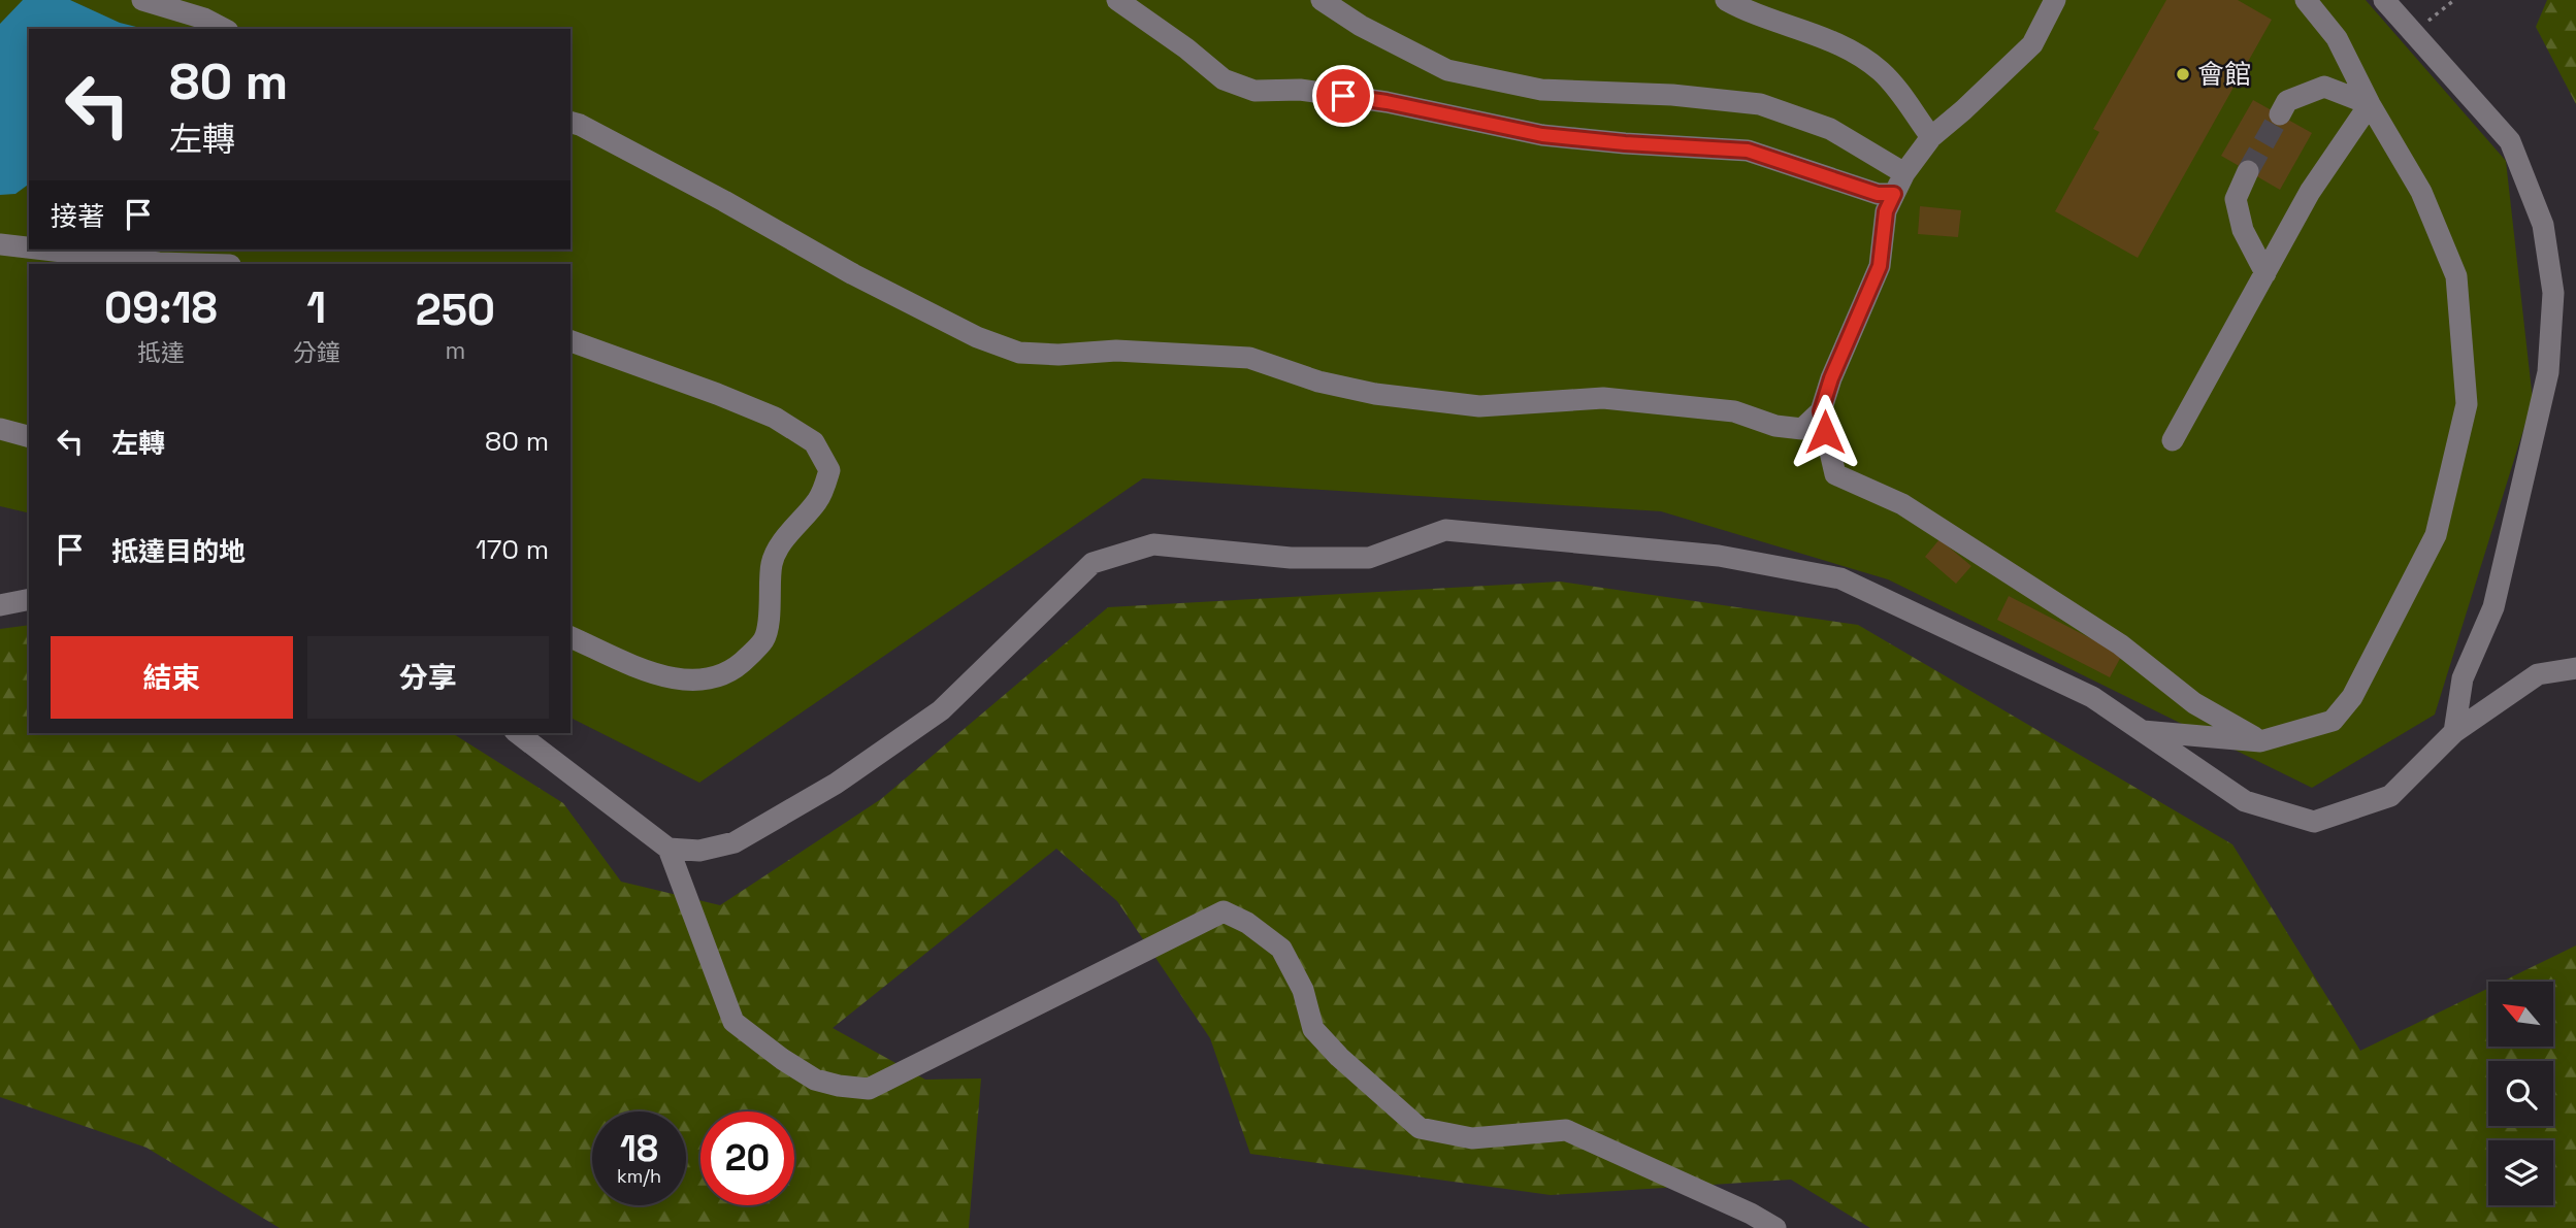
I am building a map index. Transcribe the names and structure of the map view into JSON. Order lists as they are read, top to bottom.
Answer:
{
  "places": ["會館"],
  "north": "top left",
  "page": {
    "turn": ["80 m", "左轉"],
    "then": "接著",
    "eta": [
      "09:18",
      "抵達",
      "1",
      "分鐘",
      "250",
      "m"
    ],
    "list": [
      {
        "name": "左轉",
        "value": "80 m"
      },
      {
        "name": "抵達目的地",
        "value": "170 m"
      }
    ],
    "buttons": ["結束", "分享"],
    "speed": "18 km/h",
    "limit": "20"
  }
}
